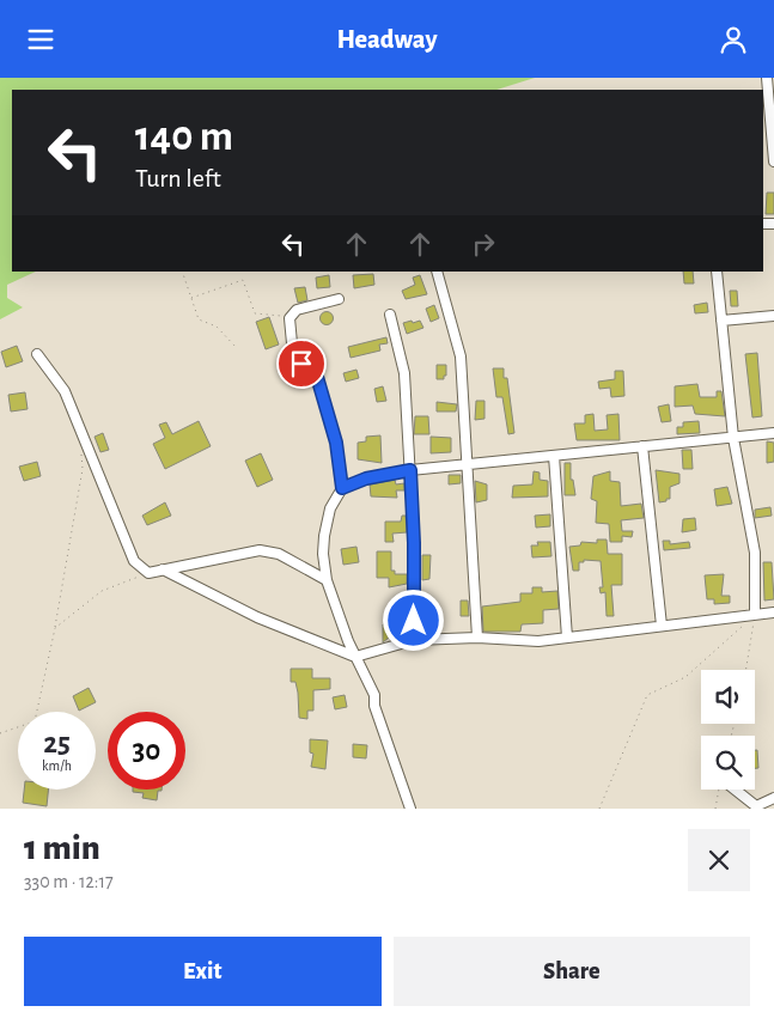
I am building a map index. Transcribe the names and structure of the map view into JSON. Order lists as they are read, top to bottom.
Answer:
{
  "page": {
    "header": "Headway",
    "turn": ["140 m", "Turn left"],
    "speed": "25 km/h",
    "limit": "30",
    "heading": ["1 min", "330 m · 12:17"],
    "buttons": ["Exit", "Share"]
  }
}
